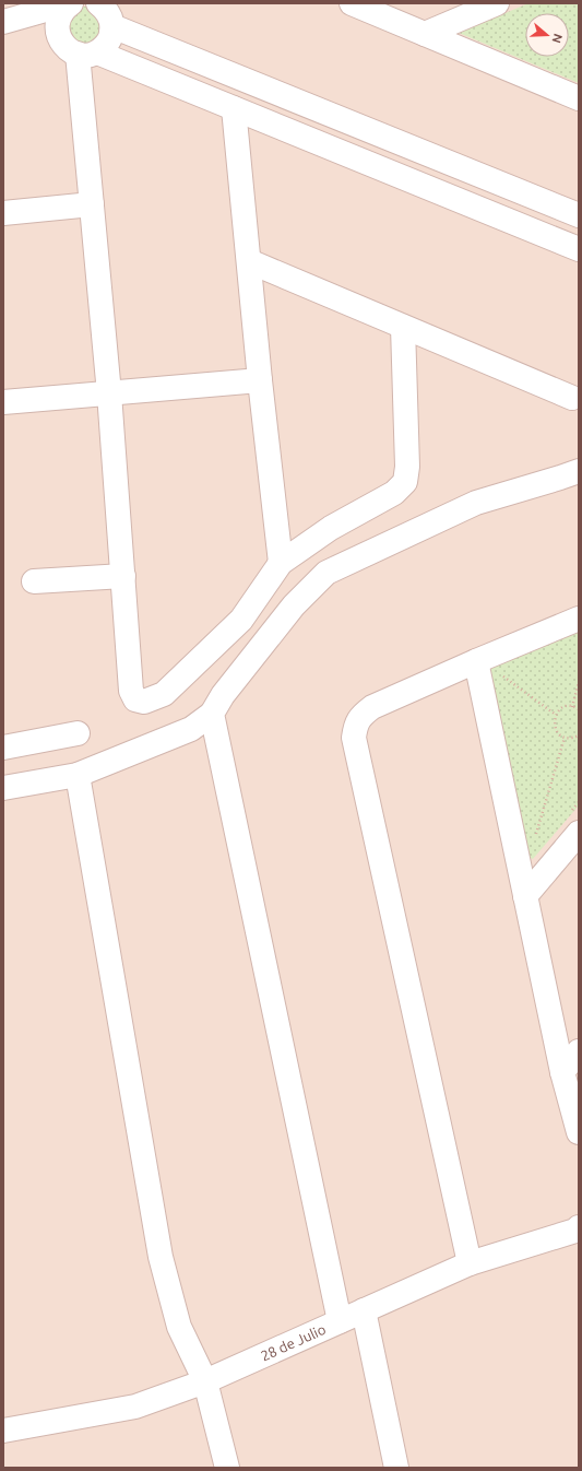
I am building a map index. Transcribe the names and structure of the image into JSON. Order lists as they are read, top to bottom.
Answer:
{
  "streets": {
    "street": ["28 de Julio"]
  },
  "north": "right"
}
